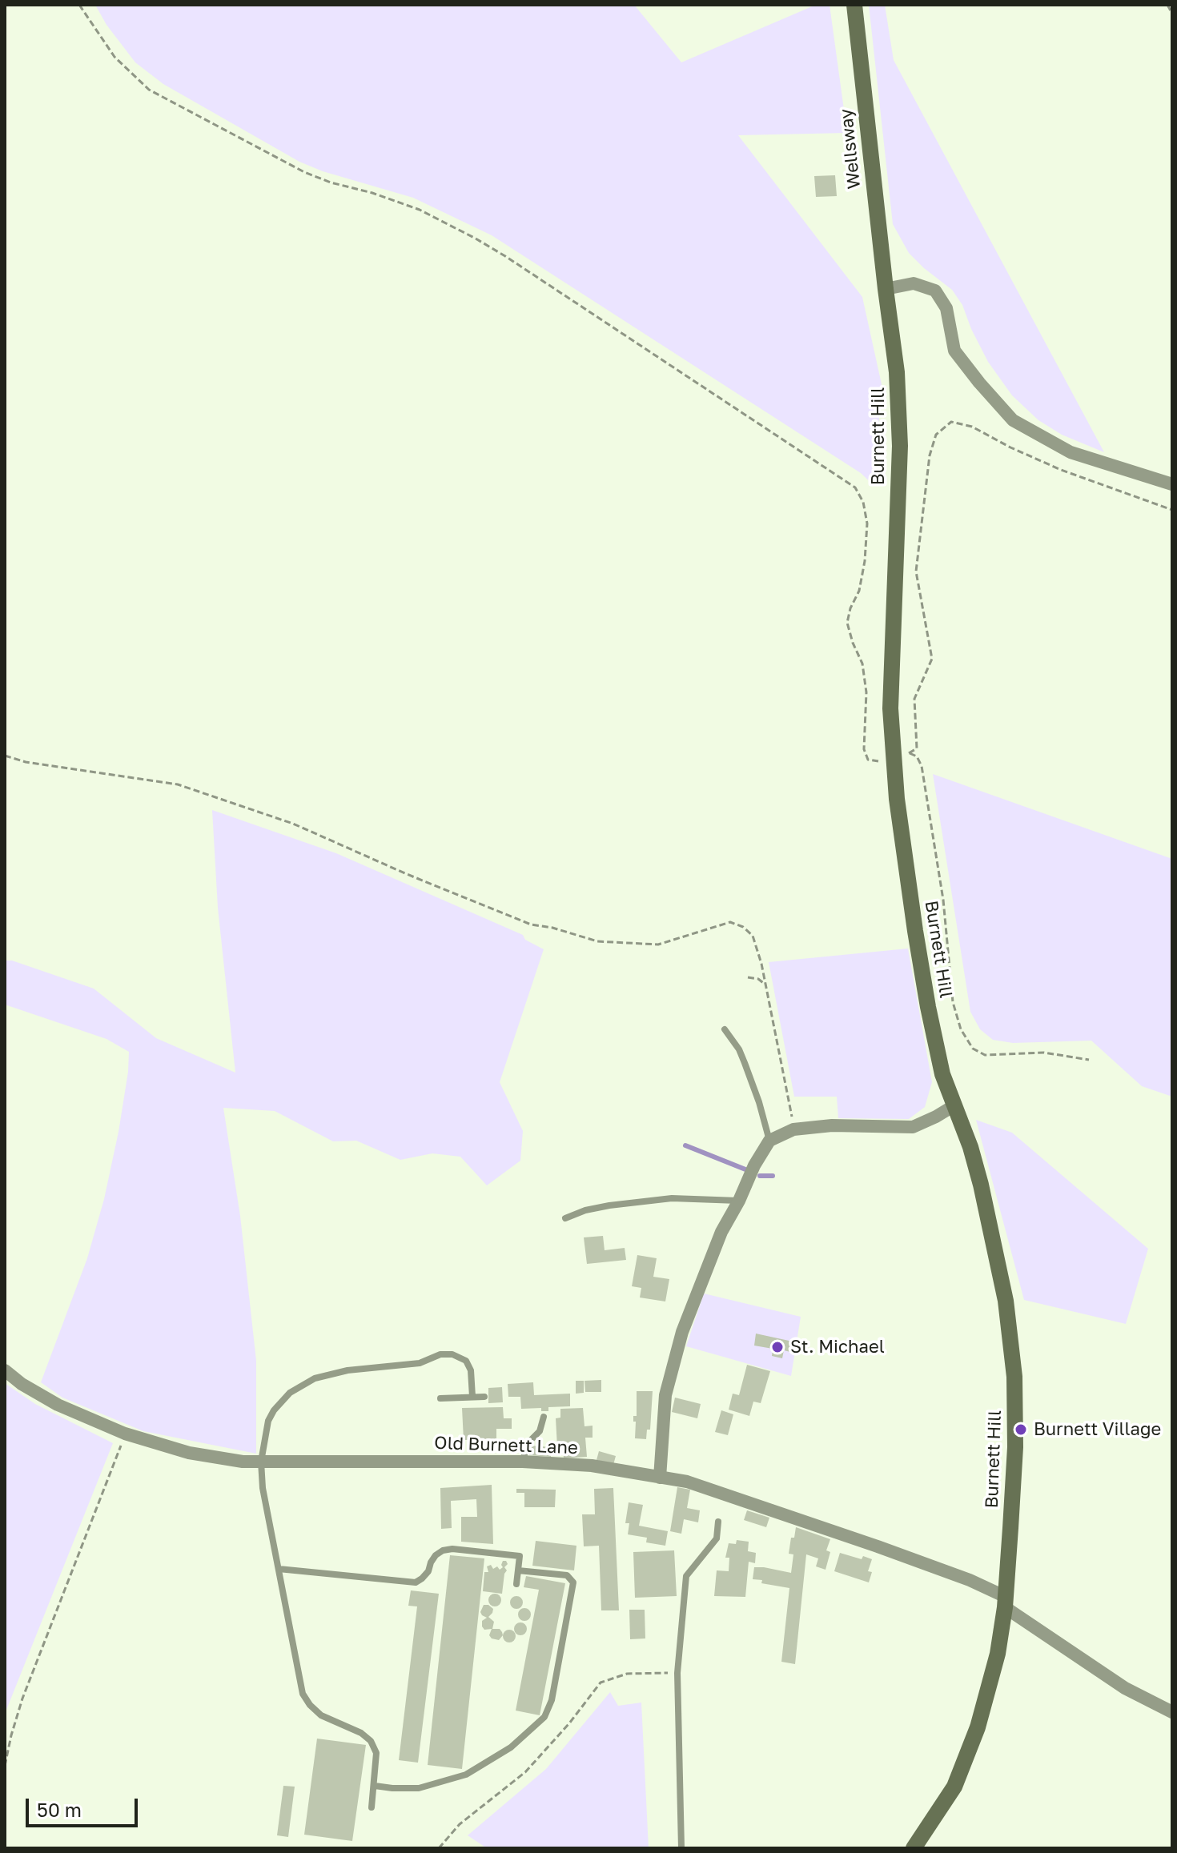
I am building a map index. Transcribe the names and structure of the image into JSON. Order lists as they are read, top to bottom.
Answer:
{
  "streets": {
    "main road": ["Wellsway", "Burnett Hill"],
    "street": ["Old Burnett Lane"]
  },
  "crossings": [
    ["Wellsway", "Burnett Hill"],
    ["Burnett Hill", "Old Burnett Lane"]
  ],
  "places": ["St. Michael", "Burnett Village"],
  "scale_bar": "50 m"
}
